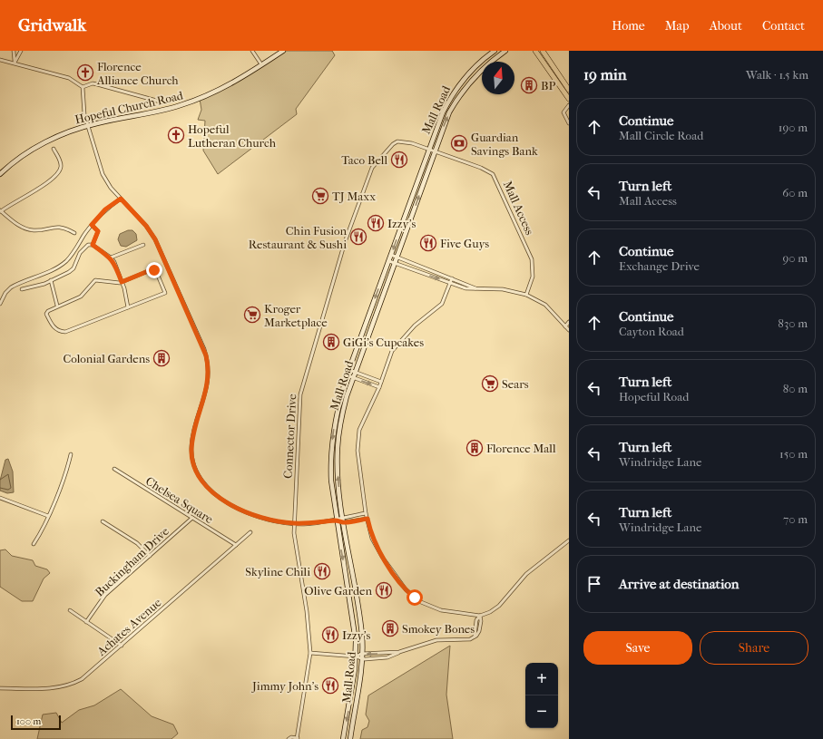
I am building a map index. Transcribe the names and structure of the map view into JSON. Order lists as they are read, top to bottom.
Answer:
{
  "streets": {
    "main road": ["Hopeful Church Road", "Mall Road"],
    "street": [
      "Mall Access",
      "Connector Drive",
      "Chelsea Square",
      "Buckingham Drive",
      "Achates Avenue"
    ]
  },
  "crossings": [
    ["Mall Road", "Mall Access"],
    ["Mall Road", "Connector Drive"],
    ["Mall Access", "Connector Drive"],
    ["Chelsea Square", "Buckingham Drive"],
    ["Chelsea Square", "Achates Avenue"]
  ],
  "places": {
    "church": ["Florence Alliance Church", "Hopeful Lutheran Church"],
    "building": [
      "BP",
      "GiGi's Cupcakes",
      "Colonial Gardens",
      "Florence Mall",
      "Smokey Bones"
    ],
    "bank": ["Guardian Savings Bank"],
    "restaurant": [
      "Taco Bell",
      "Izzy's",
      "Chin Fusion Restaurant & Sushi",
      "Five Guys",
      "Skyline Chili",
      "Olive Garden",
      "Izzy’s",
      "Jimmy John's"
    ],
    "supermarket": ["TJ Maxx", "Kroger Marketplace", "Sears"]
  },
  "scale_bar": "100 m",
  "north": "top",
  "page": {
    "header": "Gridwalk",
    "nav": [
      "Home",
      "Map",
      "About",
      "Contact"
    ],
    "heading": ["19 min", "Walk · 1.5 km"],
    "list": [
      ["Continue", "Mall Circle Road", "190 m"],
      ["Turn left", "Mall Access", "60 m"],
      ["Continue", "Exchange Drive", "90 m"],
      ["Continue", "Cayton Road", "830 m"],
      ["Turn left", "Hopeful Road", "80 m"],
      ["Turn left", "Windridge Lane", "150 m"],
      ["Turn left", "Windridge Lane", "70 m"],
      "Arrive at destination"
    ],
    "buttons": ["Save", "Share"],
    "map_buttons": ["+", "−"],
    "scale": "100 m"
  }
}
